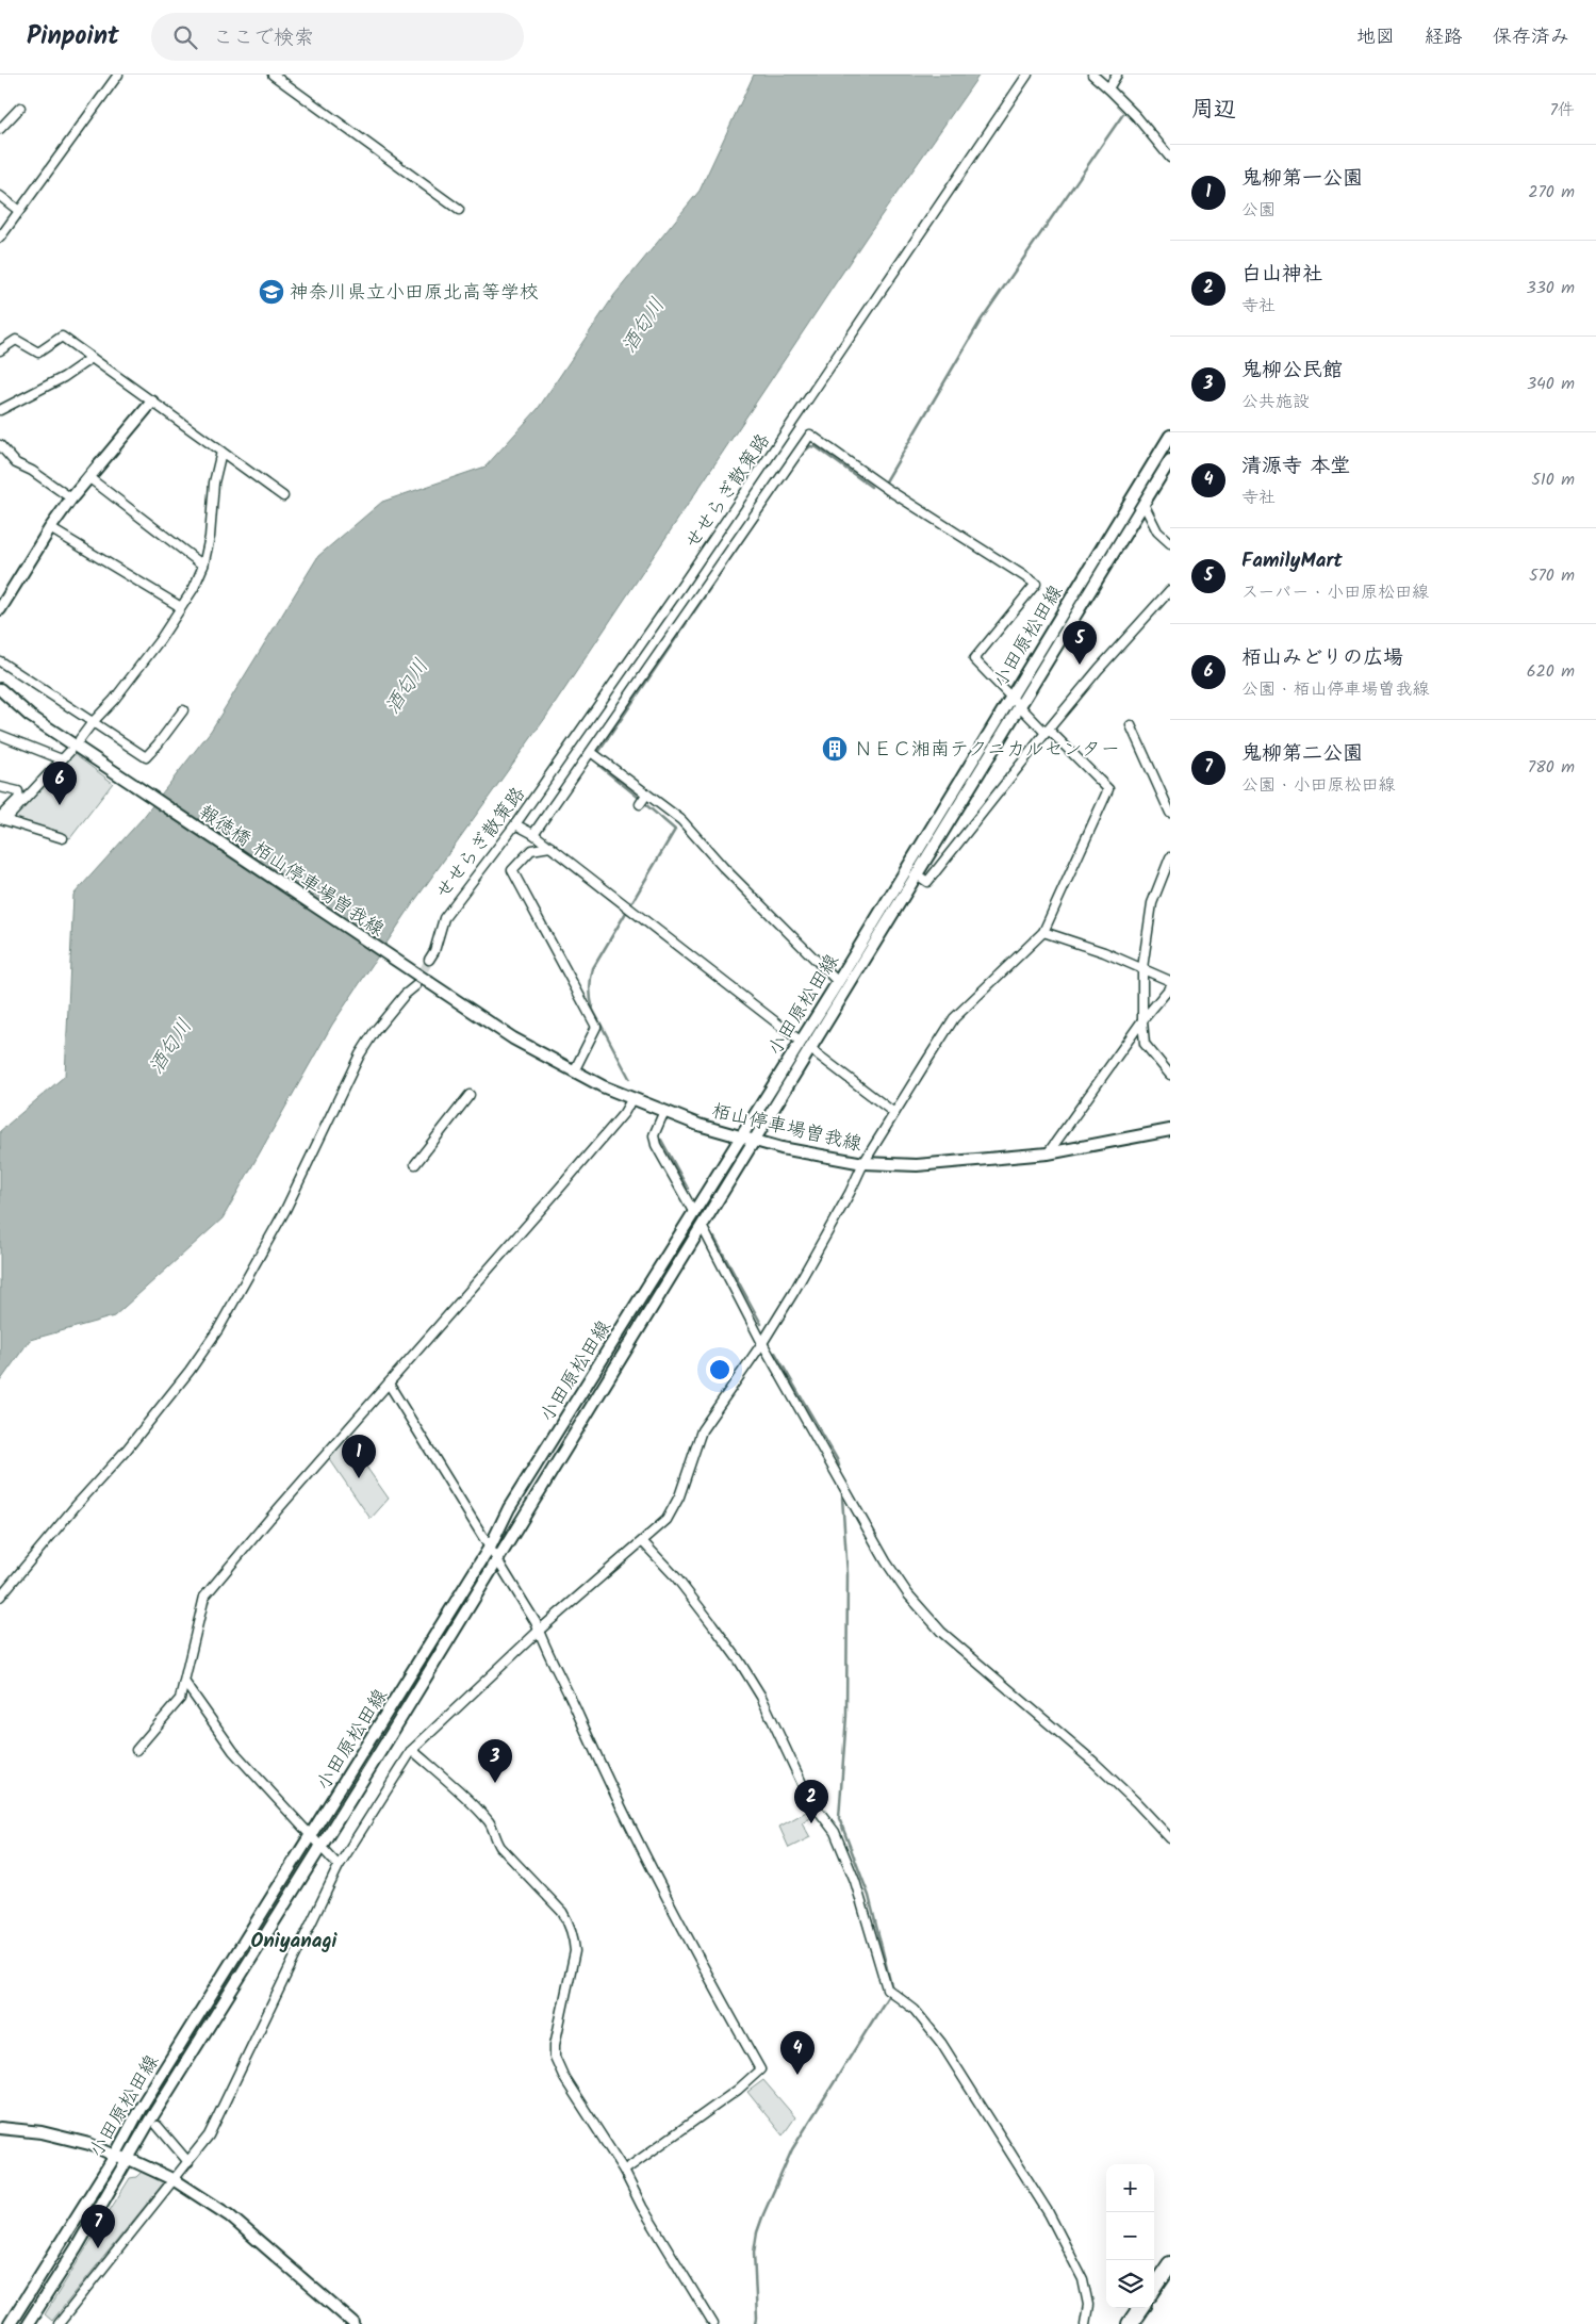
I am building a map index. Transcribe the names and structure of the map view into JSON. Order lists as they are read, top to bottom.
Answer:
{
  "streets": {
    "main road": ["小田原松田線", "報徳橋 栢山停車場曽我線", "栢山停車場曽我線"],
    "street": ["せせらぎ散策路"]
  },
  "crossings": [
    ["小田原松田線", "栢山停車場曽我線"],
    ["報徳橋 栢山停車場曽我線", "栢山停車場曽我線"]
  ],
  "districts": ["Oniyanagi"],
  "water": ["酒匂川"],
  "places": {
    "school or university": ["神奈川県立小田原北高等学校"],
    "building": ["ＮＥＣ湘南テクニカルセンター"]
  },
  "page": {
    "header": "Pinpoint",
    "search": "ここで検索",
    "nav": ["地図", "経路", "保存済み"],
    "heading": ["周辺", "7件"],
    "list": [
      {
        "mark": "1",
        "name": "鬼柳第一公園",
        "note": "公園",
        "value": "270 m"
      },
      {
        "mark": "2",
        "name": "白山神社",
        "note": "寺社",
        "value": "330 m"
      },
      {
        "mark": "3",
        "name": "鬼柳公民館",
        "note": "公共施設",
        "value": "340 m"
      },
      {
        "mark": "4",
        "name": "清源寺 本堂",
        "note": "寺社",
        "value": "510 m"
      },
      {
        "mark": "5",
        "name": "FamilyMart",
        "note": "スーパー · 小田原松田線",
        "value": "570 m"
      },
      {
        "mark": "6",
        "name": "栢山みどりの広場",
        "note": "公園 · 栢山停車場曽我線",
        "value": "620 m"
      },
      {
        "mark": "7",
        "name": "鬼柳第二公園",
        "note": "公園 · 小田原松田線",
        "value": "780 m"
      }
    ],
    "pins": [
      "5",
      "6",
      "1",
      "3",
      "2",
      "4",
      "7"
    ],
    "map_buttons": ["+", "−"]
  }
}
